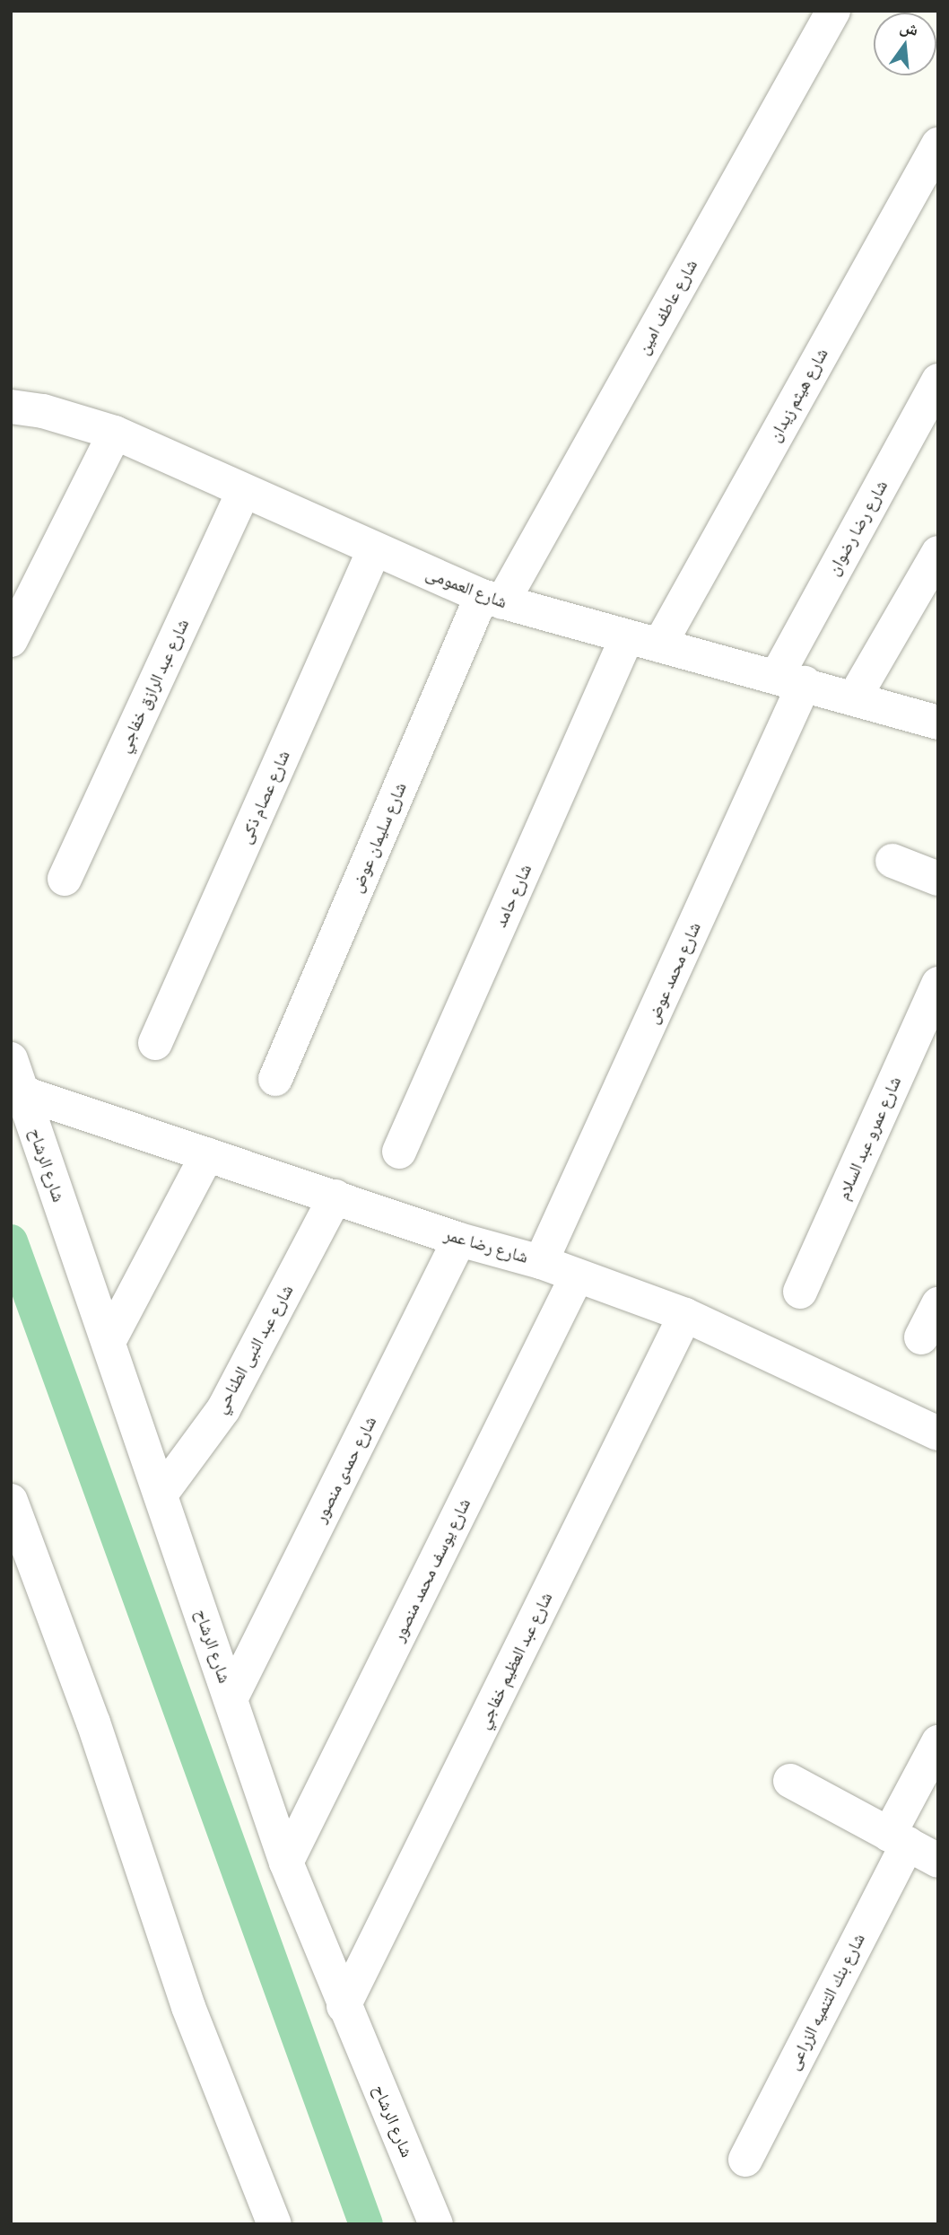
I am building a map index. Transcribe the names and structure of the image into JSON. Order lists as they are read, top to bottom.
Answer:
{
  "streets": {
    "street": [
      "شارع عاطف امين",
      "شارع هيثم زيدان",
      "شارع رضا رضوان",
      "شارع العمومى",
      "شارع عبد الرازق خفاجي",
      "شارع عصام ذكى",
      "شارع سليمان عوض",
      "شارع حامد",
      "شارع محمد عوض",
      "شارع عمرو عبد السلام",
      "شارع الرشاح",
      "شارع رضا عمر",
      "شارع عبد النبى الطناحي",
      "شارع حمدى منصور",
      "شارع يوسف محمد منصور",
      "شارع عبد العظيم خفاجي",
      "شارع بنك التنميه الزراعى"
    ]
  },
  "crossings": [
    ["شارع عاطف امين", "شارع العمومى"],
    ["شارع عاطف امين", "شارع سليمان عوض"],
    ["شارع هيثم زيدان", "شارع العمومى"],
    ["شارع رضا رضوان", "شارع العمومى"],
    ["شارع رضا رضوان", "شارع محمد عوض"],
    ["شارع العمومى", "شارع عبد الرازق خفاجي"],
    ["شارع العمومى", "شارع عصام ذكى"],
    ["شارع العمومى", "شارع سليمان عوض"],
    ["شارع العمومى", "شارع حامد"],
    ["شارع العمومى", "شارع محمد عوض"],
    ["شارع محمد عوض", "شارع رضا عمر"],
    ["شارع الرشاح", "شارع رضا عمر"],
    ["شارع الرشاح", "شارع عبد النبى الطناحي"],
    ["شارع الرشاح", "شارع حمدى منصور"],
    ["شارع الرشاح", "شارع يوسف محمد منصور"],
    ["شارع الرشاح", "شارع عبد العظيم خفاجي"],
    ["شارع رضا عمر", "شارع عبد النبى الطناحي"],
    ["شارع رضا عمر", "شارع حمدى منصور"],
    ["شارع رضا عمر", "شارع يوسف محمد منصور"],
    ["شارع رضا عمر", "شارع عبد العظيم خفاجي"]
  ],
  "north": "top"
}
